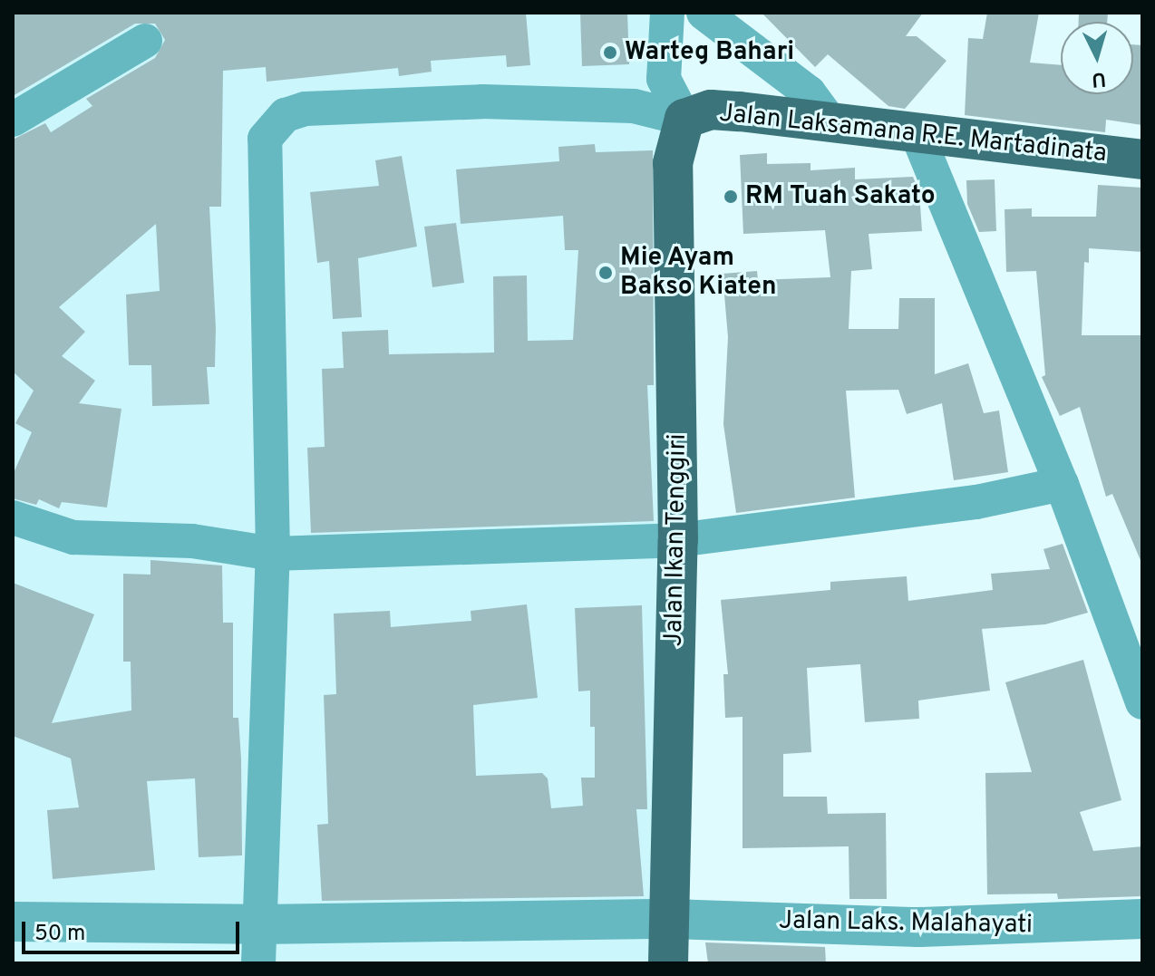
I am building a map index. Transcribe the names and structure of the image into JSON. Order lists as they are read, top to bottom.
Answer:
{
  "streets": {
    "main road": ["Jalan Laksamana R.E. Martadinata", "Jalan Ikan Tenggiri"],
    "street": ["Jalan Laks. Malahayati"]
  },
  "crossings": [
    ["Jalan Laksamana R.E. Martadinata", "Jalan Ikan Tenggiri"],
    ["Jalan Ikan Tenggiri", "Jalan Laks. Malahayati"]
  ],
  "places": ["Warteg Bahari", "RM Tuah Sakato", "Mie Ayam Bakso Kiaten"],
  "scale_bar": "50 m",
  "north": "bottom"
}
